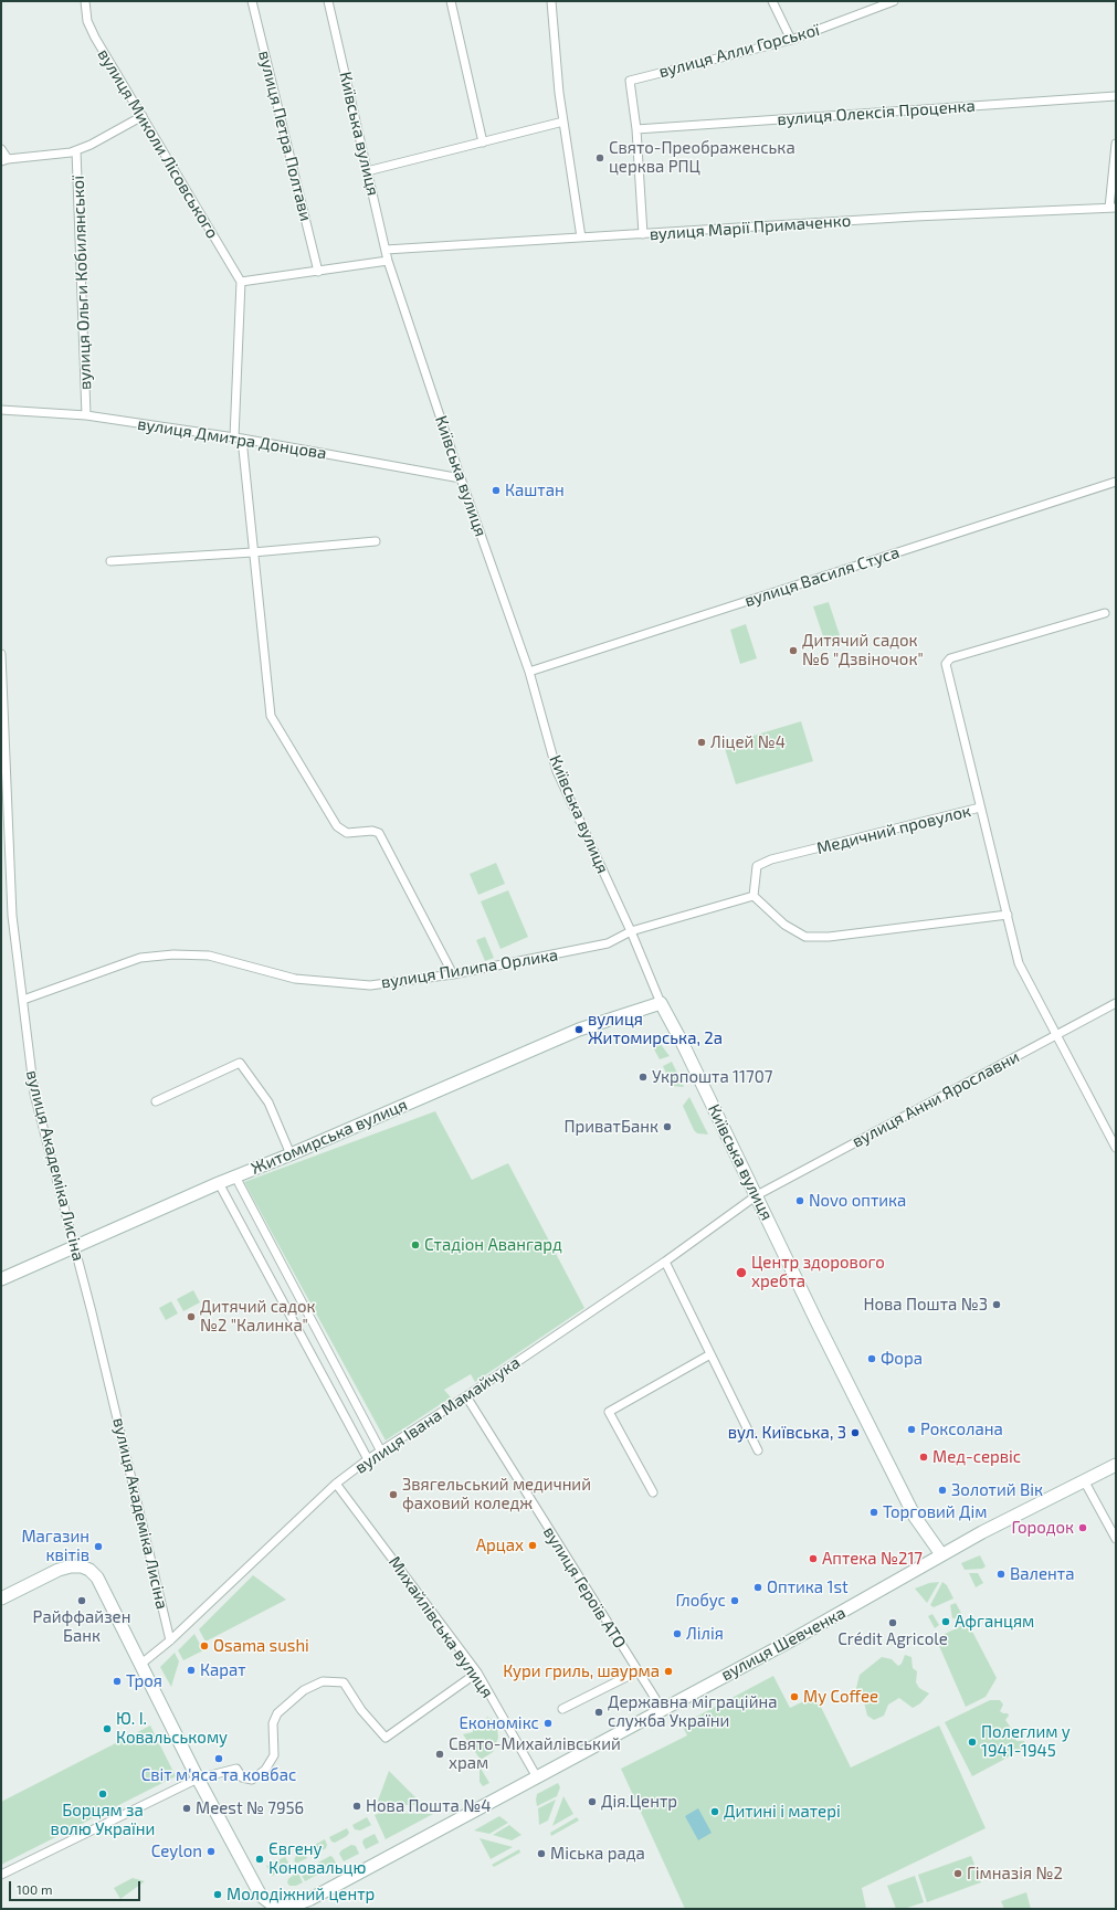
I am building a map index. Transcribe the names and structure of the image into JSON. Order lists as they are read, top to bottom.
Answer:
{
  "streets": {
    "main road": ["Київська вулиця", "Житомирська вулиця", "вулиця Шевченка"],
    "street": [
      "вулиця Алли Горської",
      "вулиця Олексія Проценка",
      "вулиця Петра Полтави",
      "вулиця Миколи Лісовського",
      "вулиця Марії Примаченко",
      "вулиця Ольги Кобилянської",
      "вулиця Дмитра Донцова",
      "вулиця Василя Стуса",
      "Медичний провулок",
      "вулиця Пилипа Орлика",
      "вулиця Анни Ярославни",
      "вулиця Академіка Лисіна",
      "вулиця Івана Мамайчука",
      "вулиця Героїв АТО",
      "Михайлівська вулиця"
    ]
  },
  "crossings": [
    ["вулиця Алли Горської", "вулиця Олексія Проценка"],
    ["Київська вулиця", "вулиця Марії Примаченко"],
    ["Київська вулиця", "вулиця Дмитра Донцова"],
    ["Київська вулиця", "вулиця Василя Стуса"],
    ["Київська вулиця", "вулиця Пилипа Орлика"],
    ["Київська вулиця", "вулиця Анни Ярославни"],
    ["Київська вулиця", "Житомирська вулиця"],
    ["Київська вулиця", "вулиця Івана Мамайчука"],
    ["Київська вулиця", "вулиця Шевченка"],
    ["вулиця Ольги Кобилянської", "вулиця Дмитра Донцова"],
    ["Медичний провулок", "вулиця Анни Ярославни"],
    ["вулиця Пилипа Орлика", "вулиця Академіка Лисіна"],
    ["вулиця Анни Ярославни", "вулиця Івана Мамайчука"],
    ["Житомирська вулиця", "вулиця Академіка Лисіна"],
    ["вулиця Академіка Лисіна", "вулиця Івана Мамайчука"],
    ["вулиця Івана Мамайчука", "вулиця Героїв АТО"],
    ["вулиця Івана Мамайчука", "Михайлівська вулиця"],
    ["вулиця Героїв АТО", "вулиця Шевченка"],
    ["Михайлівська вулиця", "вулиця Шевченка"]
  ],
  "places": [
    "Свято-Преображенська церква РПЦ",
    "Каштан",
    "Дитячий садок №6 \"Дзвіночок\"",
    "Ліцей №4",
    "вулиця Житомирська, 2а",
    "Укрпошта 11707",
    "ПриватБанк",
    "Novo оптика",
    "Стадіон Авангард",
    "Центр здорового хребта",
    "Нова Пошта №3",
    "Дитячий садок №2 \"Калинка\"",
    "Фора",
    "Роксолана",
    "вул. Київська, 3",
    "Мед-сервіс",
    "Золотий Вік",
    "Звягельський медичний фаховий коледж",
    "Торговий Дім",
    "Городок",
    "Арцах",
    "Магазин квітів",
    "Аптека №217",
    "Валента",
    "Оптика 1st",
    "Райффайзен Банк",
    "Глобус",
    "Афганцям",
    "Crédit Agricole",
    "Лілія",
    "Osama sushi",
    "Карат",
    "Кури гриль, шаурма",
    "Троя",
    "My Coffee",
    "Державна міграційна служба України",
    "Економікс",
    "Ю. І. Ковальському",
    "Полеглим у 1941-1945",
    "Свято-Михайлiвський храм",
    "Світ м'яса та ковбас",
    "Борцям за волю України",
    "Дія.Центр",
    "Нова Пошта №4",
    "Meest № 7956",
    "Дитині і матері",
    "Ceylon",
    "Міська рада",
    "Євгену Коновальцю",
    "Гімназія №2",
    "Молодіжний центр"
  ],
  "scale_bar": "100 m"
}
